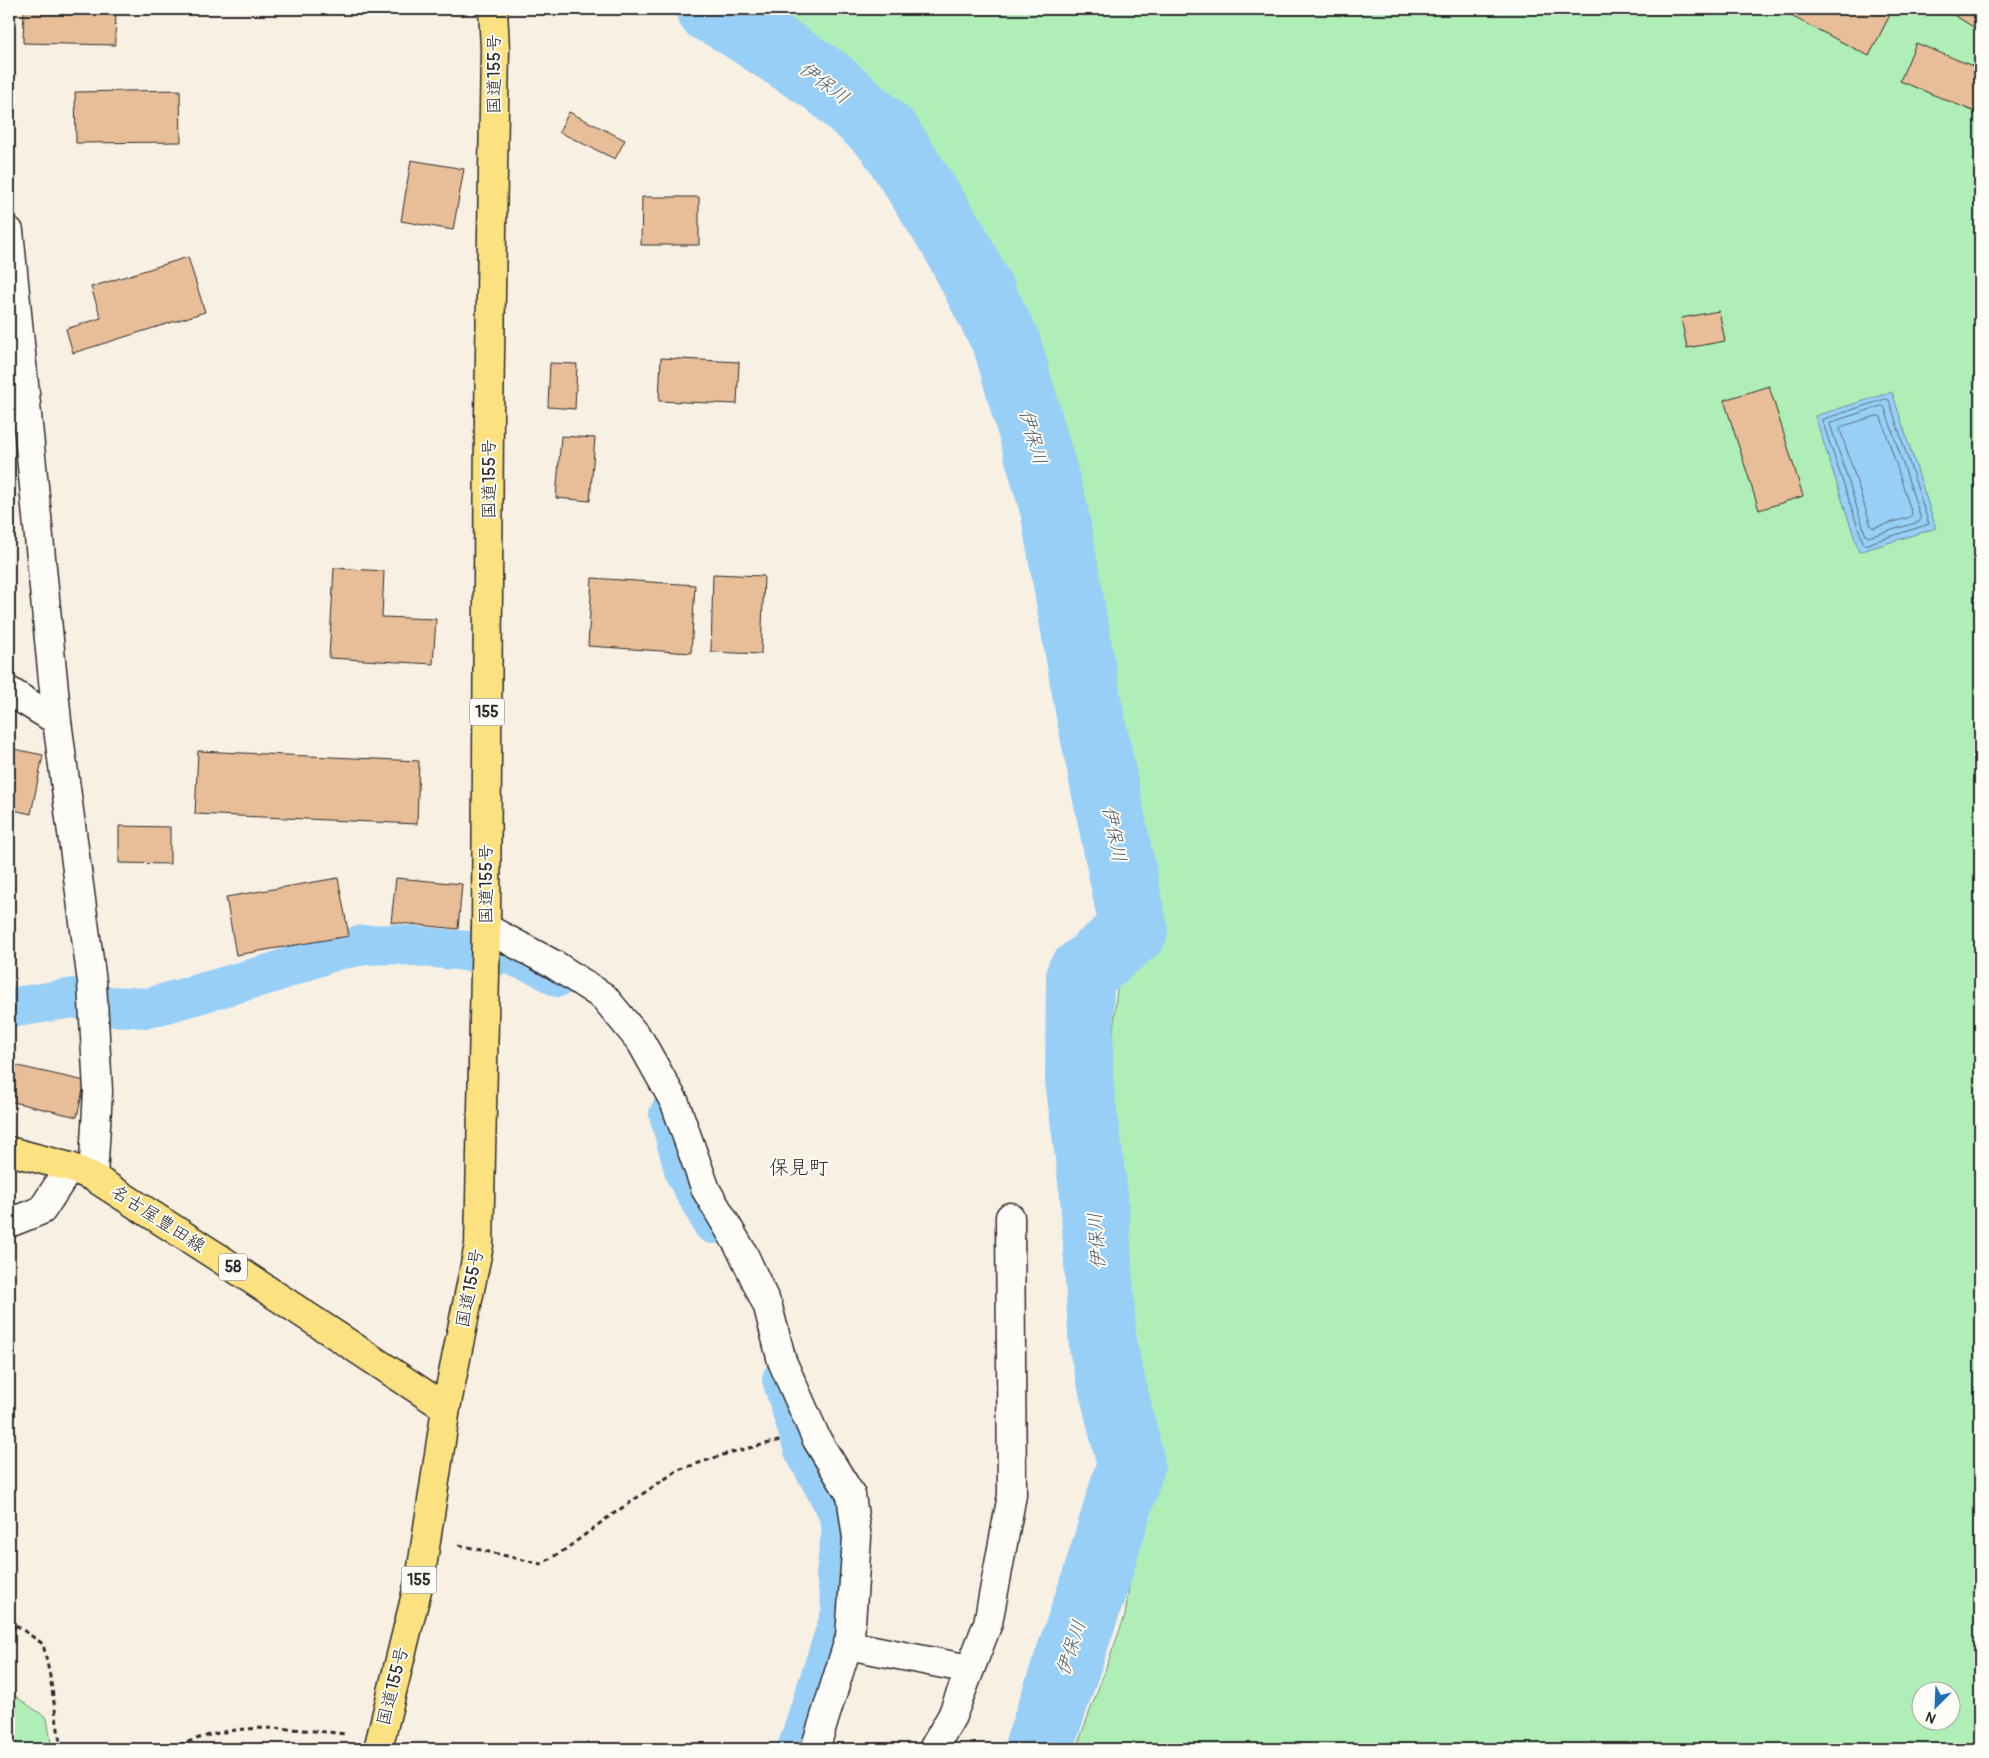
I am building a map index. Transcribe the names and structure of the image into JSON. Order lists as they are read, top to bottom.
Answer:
{
  "streets": {
    "main road": [
      "国道155号",
      "155",
      "名古屋豊田線",
      "58"
    ]
  },
  "crossings": [
    ["国道155号", "名古屋豊田線"]
  ],
  "districts": ["保見町"],
  "water": ["伊保川"],
  "north": "bottom left"
}
